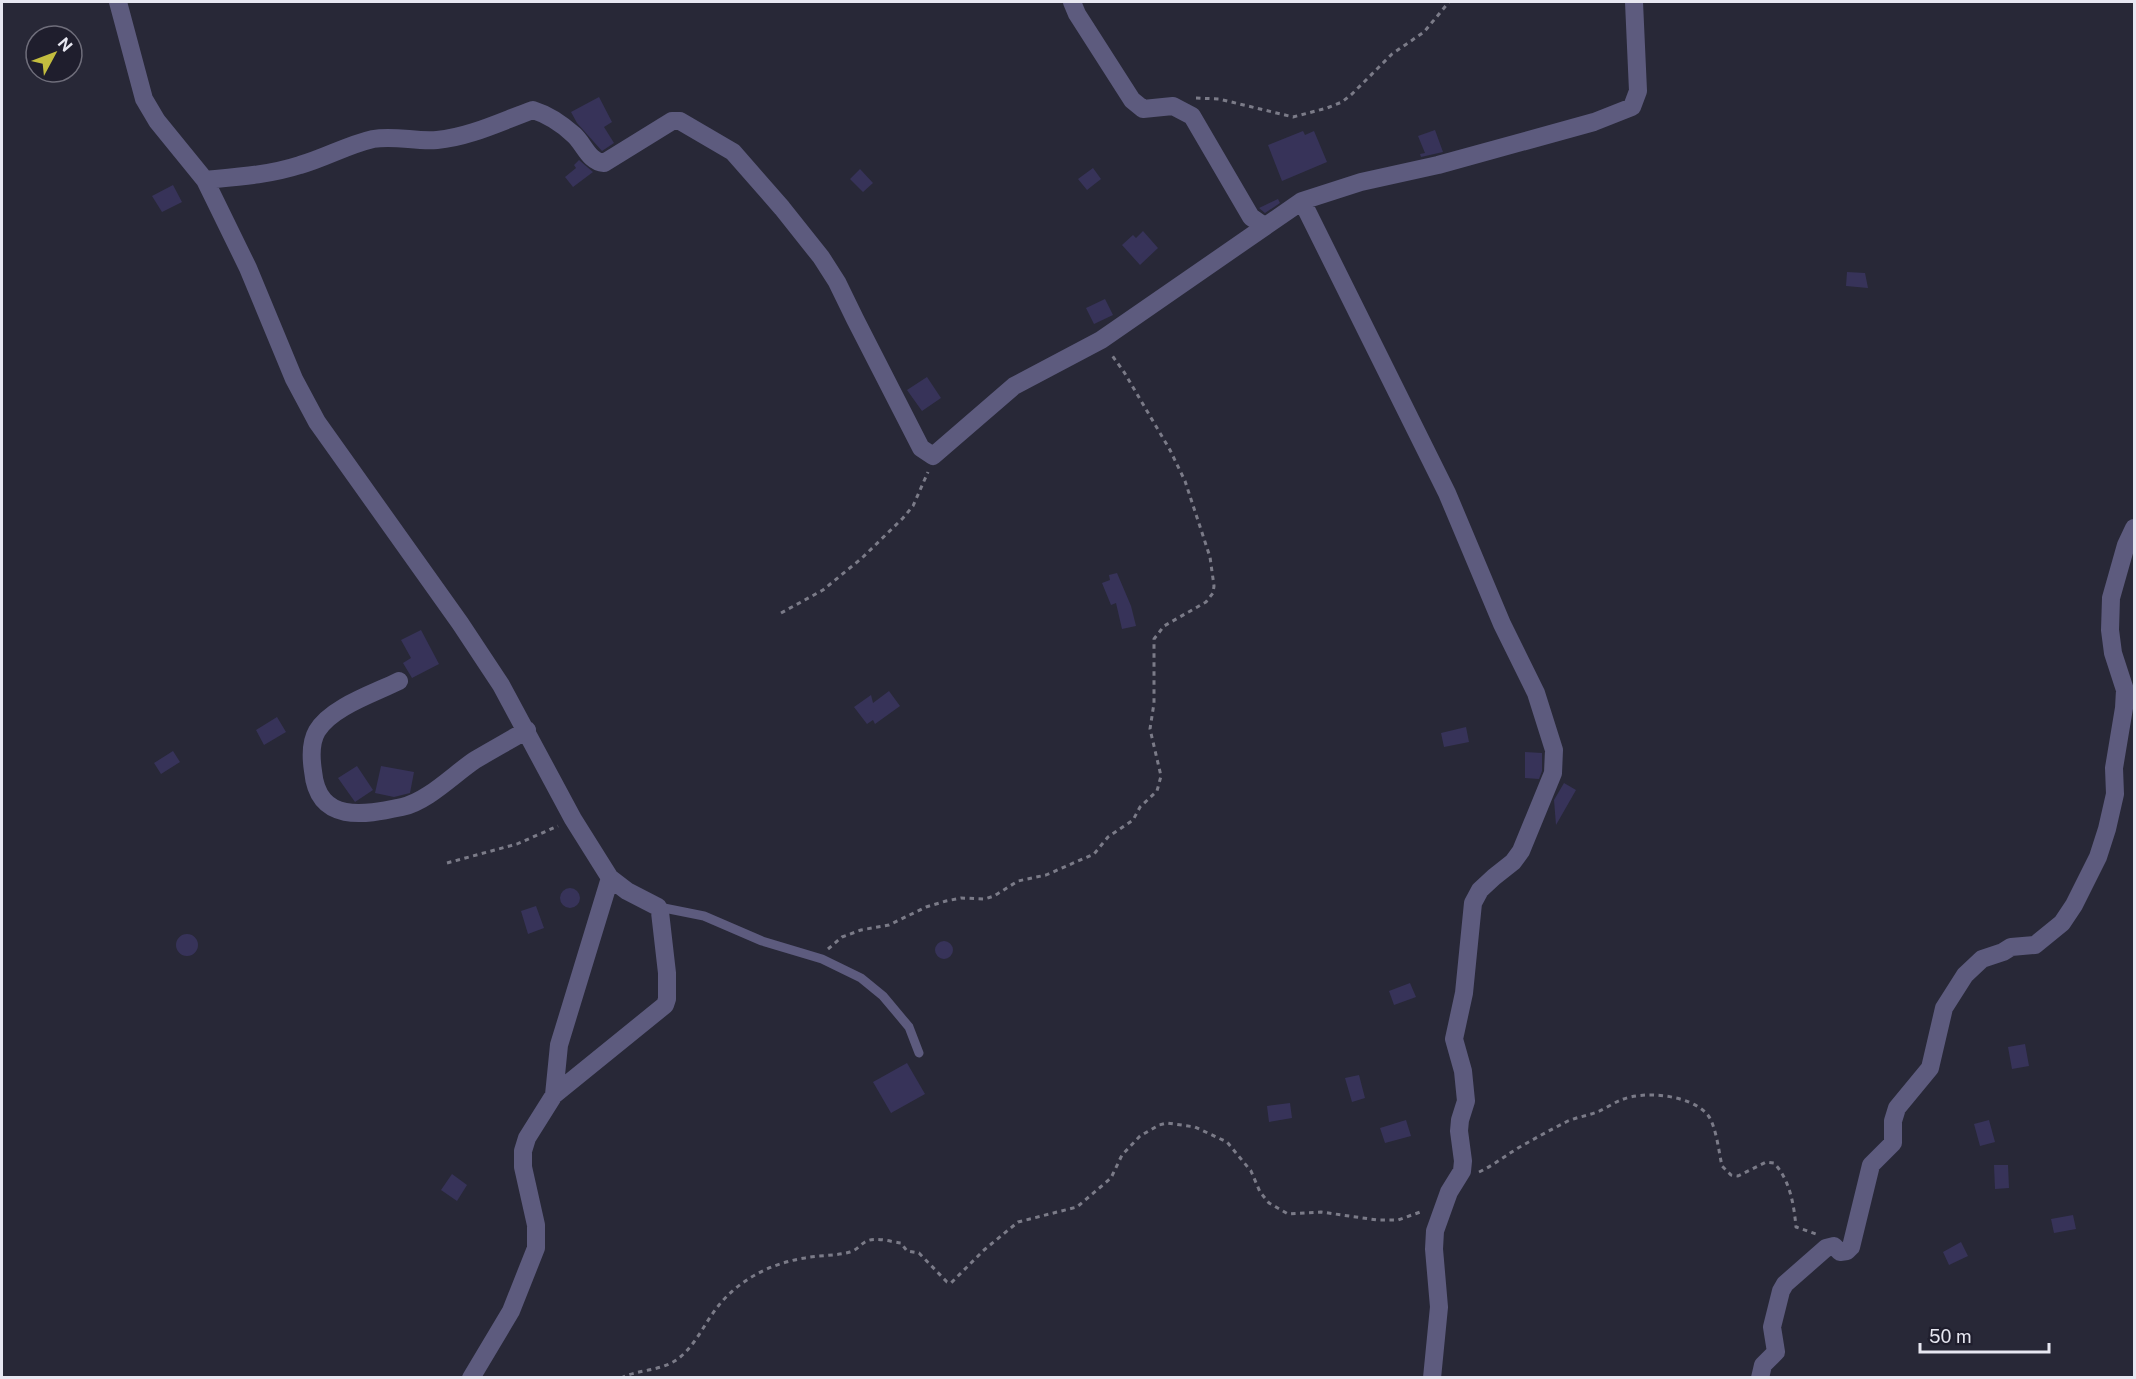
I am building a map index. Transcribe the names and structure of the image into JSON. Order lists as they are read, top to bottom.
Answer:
{
  "scale_bar": "50 m",
  "north": "top right"
}
